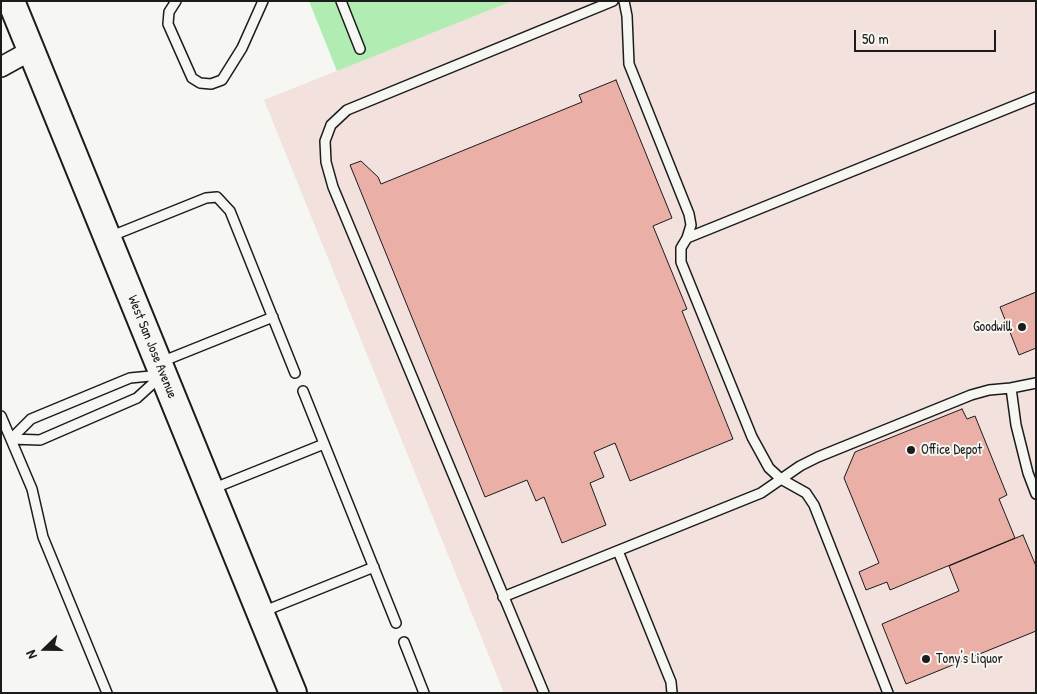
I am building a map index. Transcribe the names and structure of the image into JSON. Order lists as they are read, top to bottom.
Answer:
{
  "streets": {
    "street": ["West San Jose Avenue"]
  },
  "places": ["Goodwill", "Office Depot", "Tony's Liquor"],
  "scale_bar": "50 m",
  "north": "left"
}
